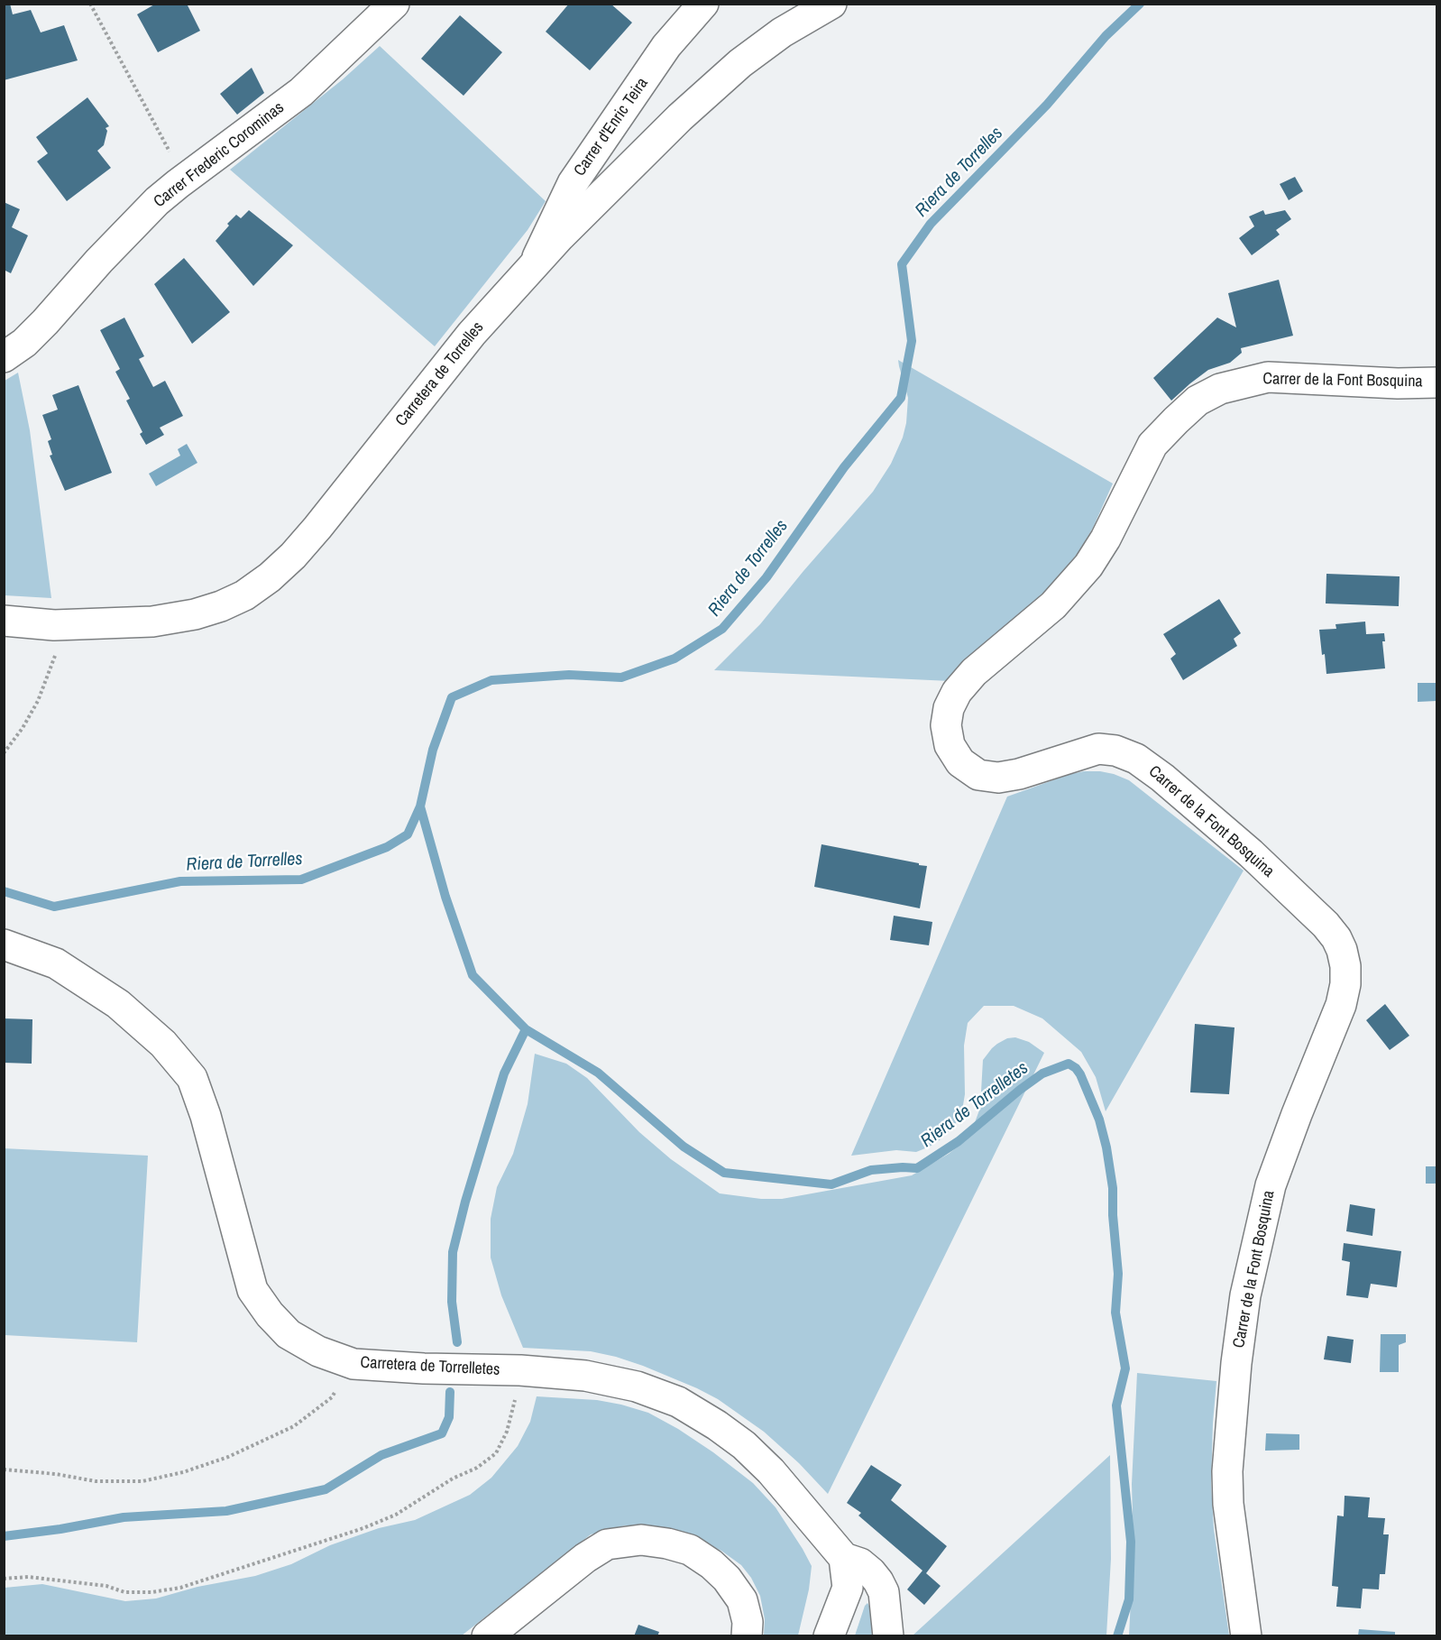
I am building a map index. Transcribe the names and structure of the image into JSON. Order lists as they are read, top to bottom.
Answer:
{
  "streets": {
    "street": [
      "Carrer d'Enric Teira",
      "Carrer Frederic Corominas",
      "Carretera de Torrelles",
      "Carrer de la Font Bosquina",
      "Carretera de Torrelletes"
    ]
  },
  "crossings": [
    ["Carrer d'Enric Teira", "Carretera de Torrelles"]
  ],
  "water": ["Riera de Torrelles", "Riera de Torrelletes"]
}
